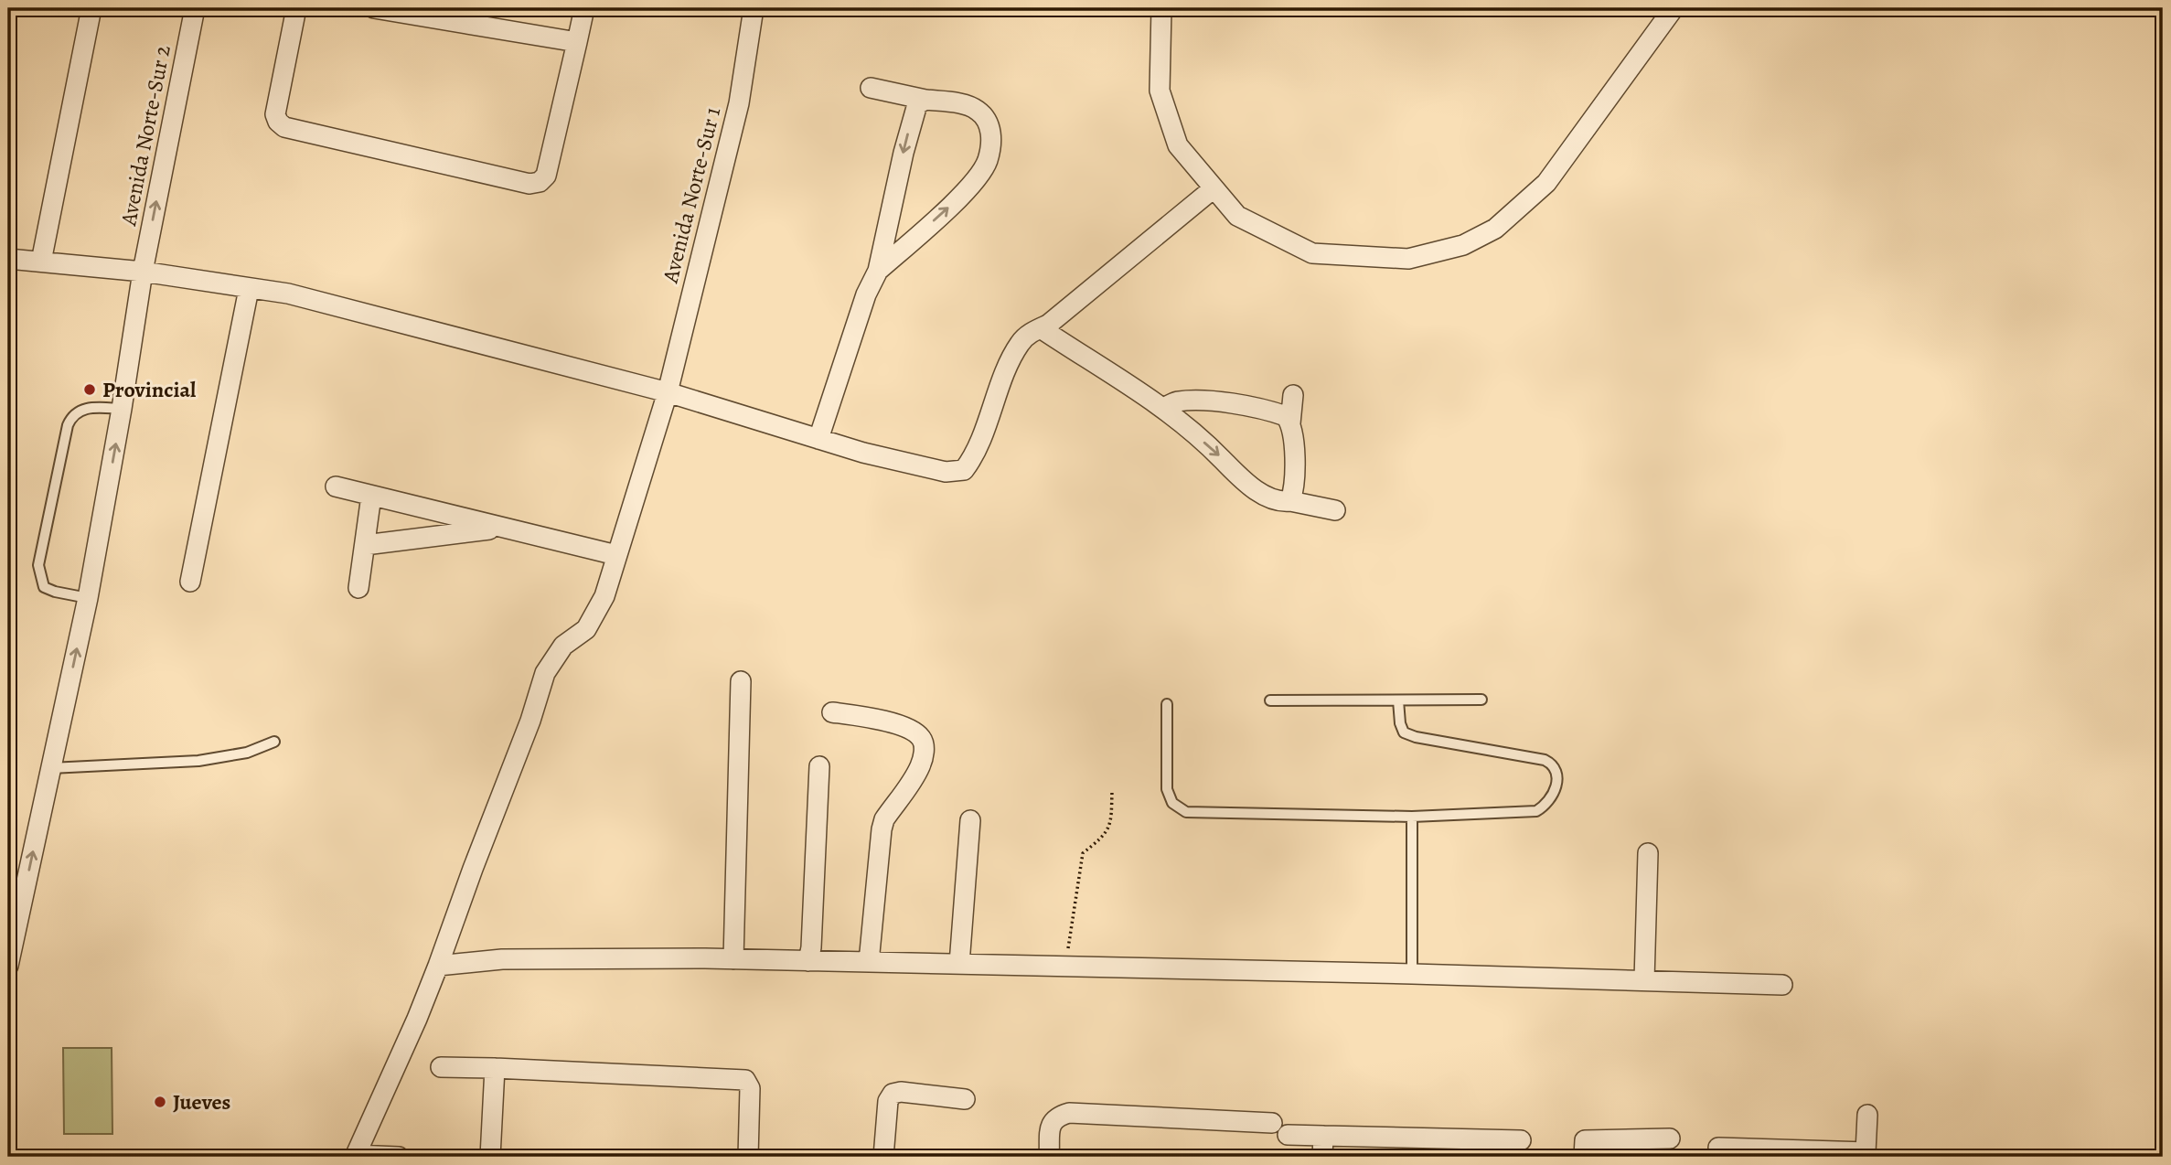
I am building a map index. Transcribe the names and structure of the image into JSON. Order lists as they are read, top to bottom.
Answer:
{
  "streets": {
    "street": ["Avenida Norte-Sur 2", "Avenida Norte-Sur 1"]
  },
  "places": ["Provincial", "Jueves"]
}
